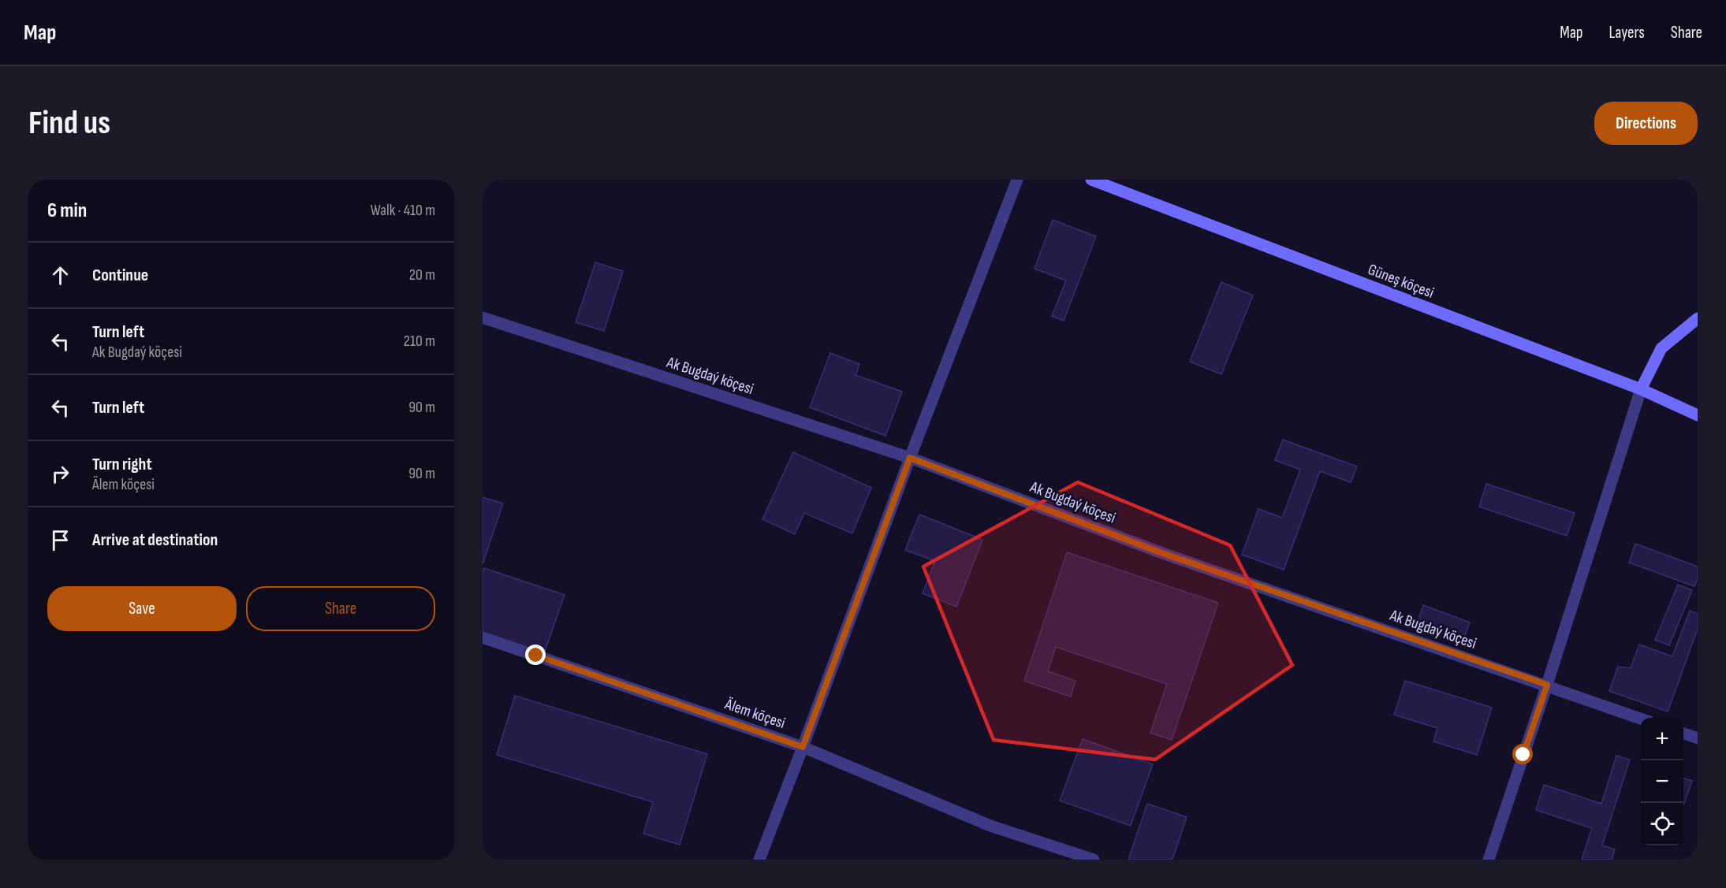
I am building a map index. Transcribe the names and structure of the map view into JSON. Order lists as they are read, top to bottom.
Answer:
{
  "streets": {
    "street": ["Güneş köçesi", "Ak Bugdaý köçesi", "Älem köçesi"]
  },
  "page": {
    "header": "Map",
    "nav": ["Map", "Layers", "Share"],
    "buttons": [
      "Directions",
      ["Save", "Share"]
    ],
    "title": "Find us",
    "heading": ["6 min", "Walk · 410 m"],
    "list": [
      ["Continue", "20 m"],
      ["Turn left", "Ak Bugdaý köçesi", "210 m"],
      ["Turn left", "90 m"],
      ["Turn right", "Älem köçesi", "90 m"],
      "Arrive at destination"
    ],
    "map_buttons": ["+", "−"]
  }
}
